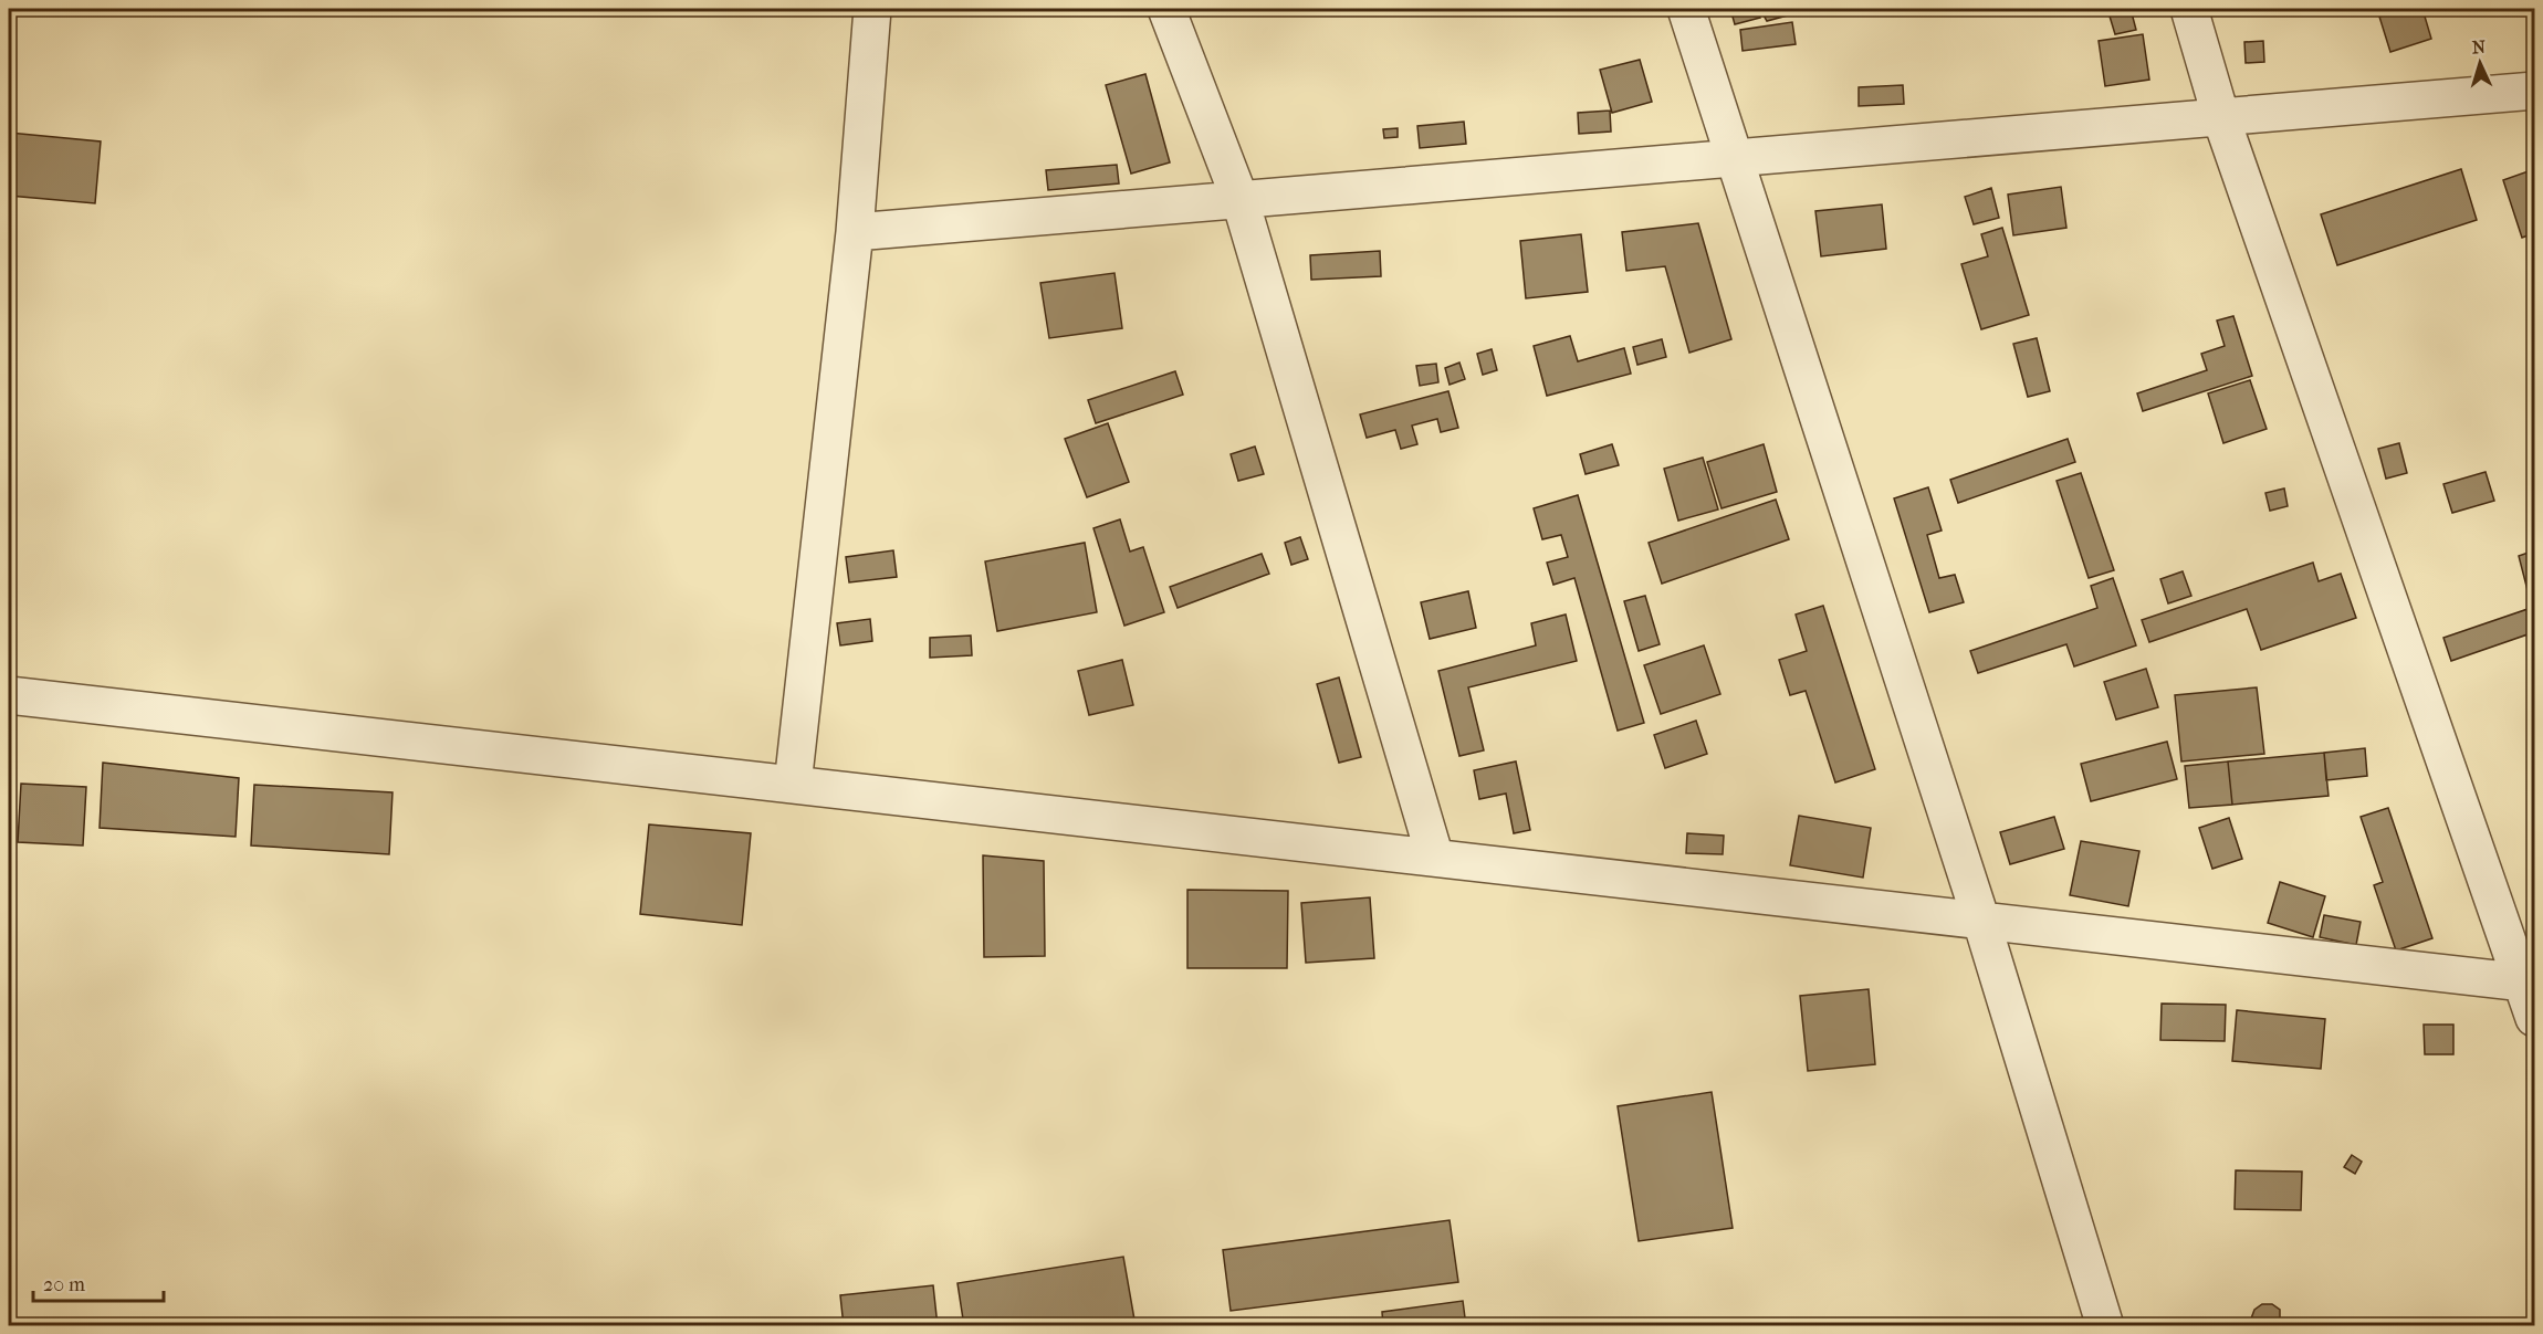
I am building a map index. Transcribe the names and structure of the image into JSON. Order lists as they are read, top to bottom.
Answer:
{
  "scale_bar": "20 m",
  "north": "top"
}
